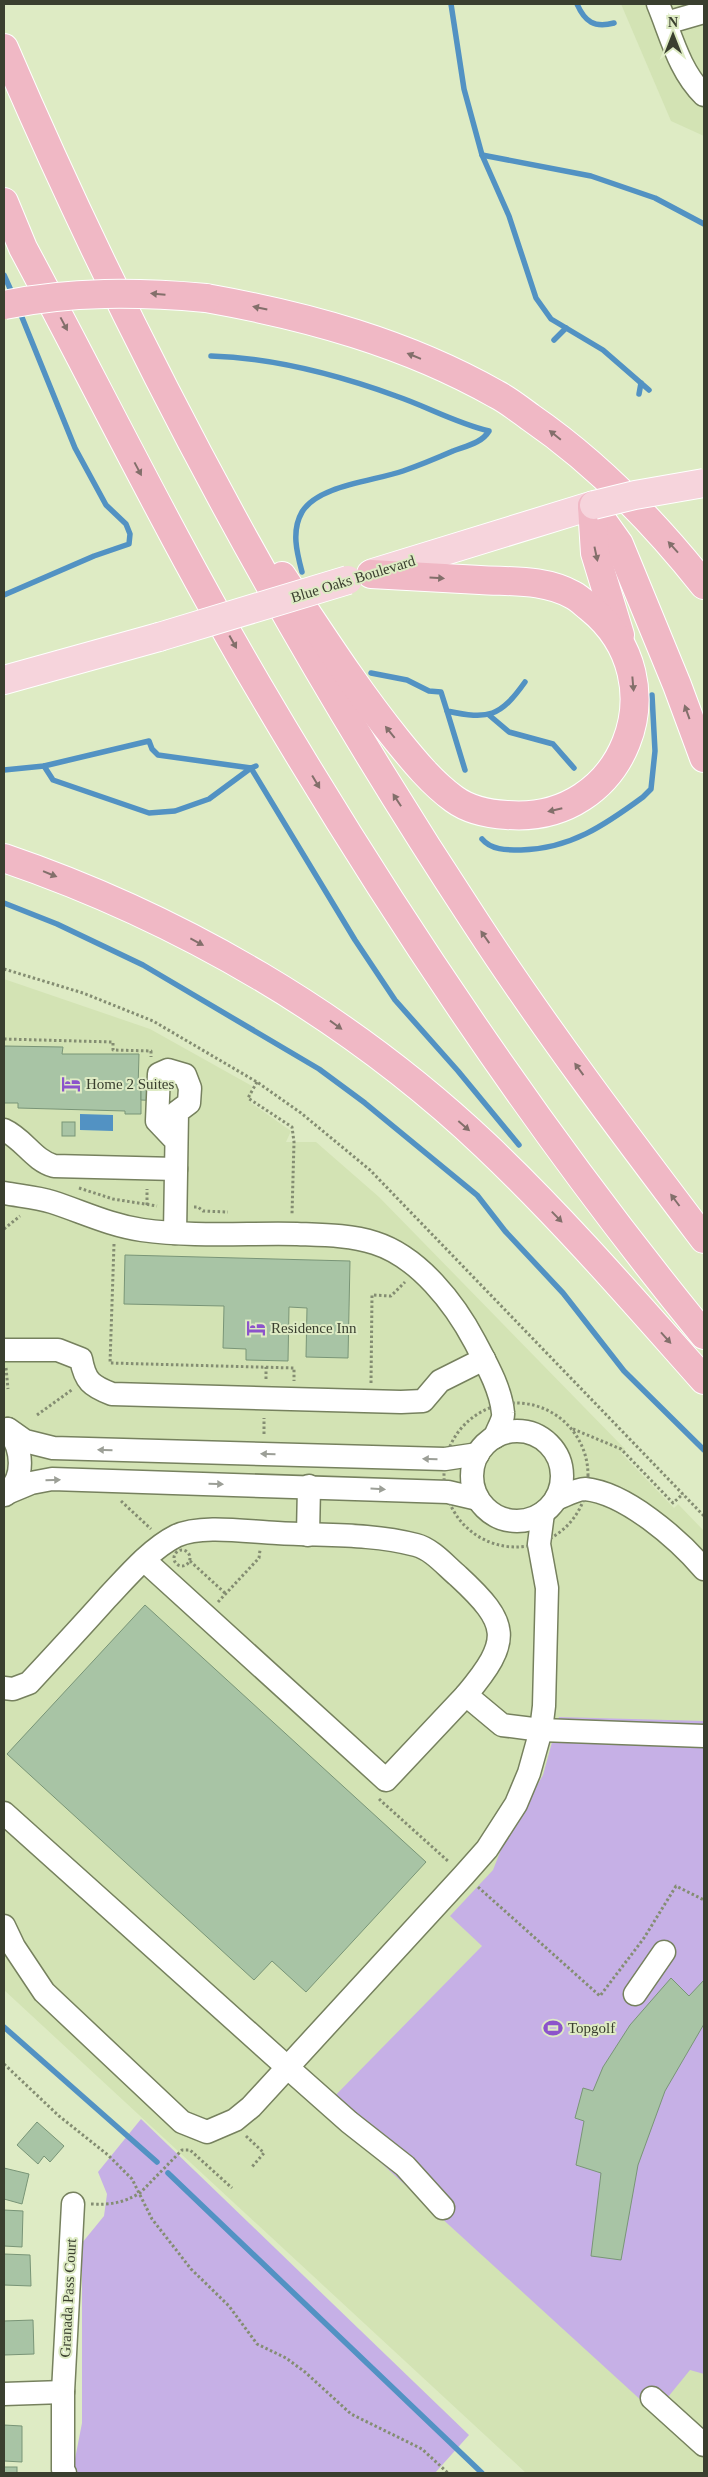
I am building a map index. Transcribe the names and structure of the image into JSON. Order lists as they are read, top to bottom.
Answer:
{
  "streets": {
    "main road": ["Blue Oaks Boulevard"],
    "street": ["Granada Pass Court"]
  },
  "places": {
    "hotel": ["Home 2 Suites", "Residence Inn"],
    "sports": ["Topgolf"]
  },
  "north": "top"
}
